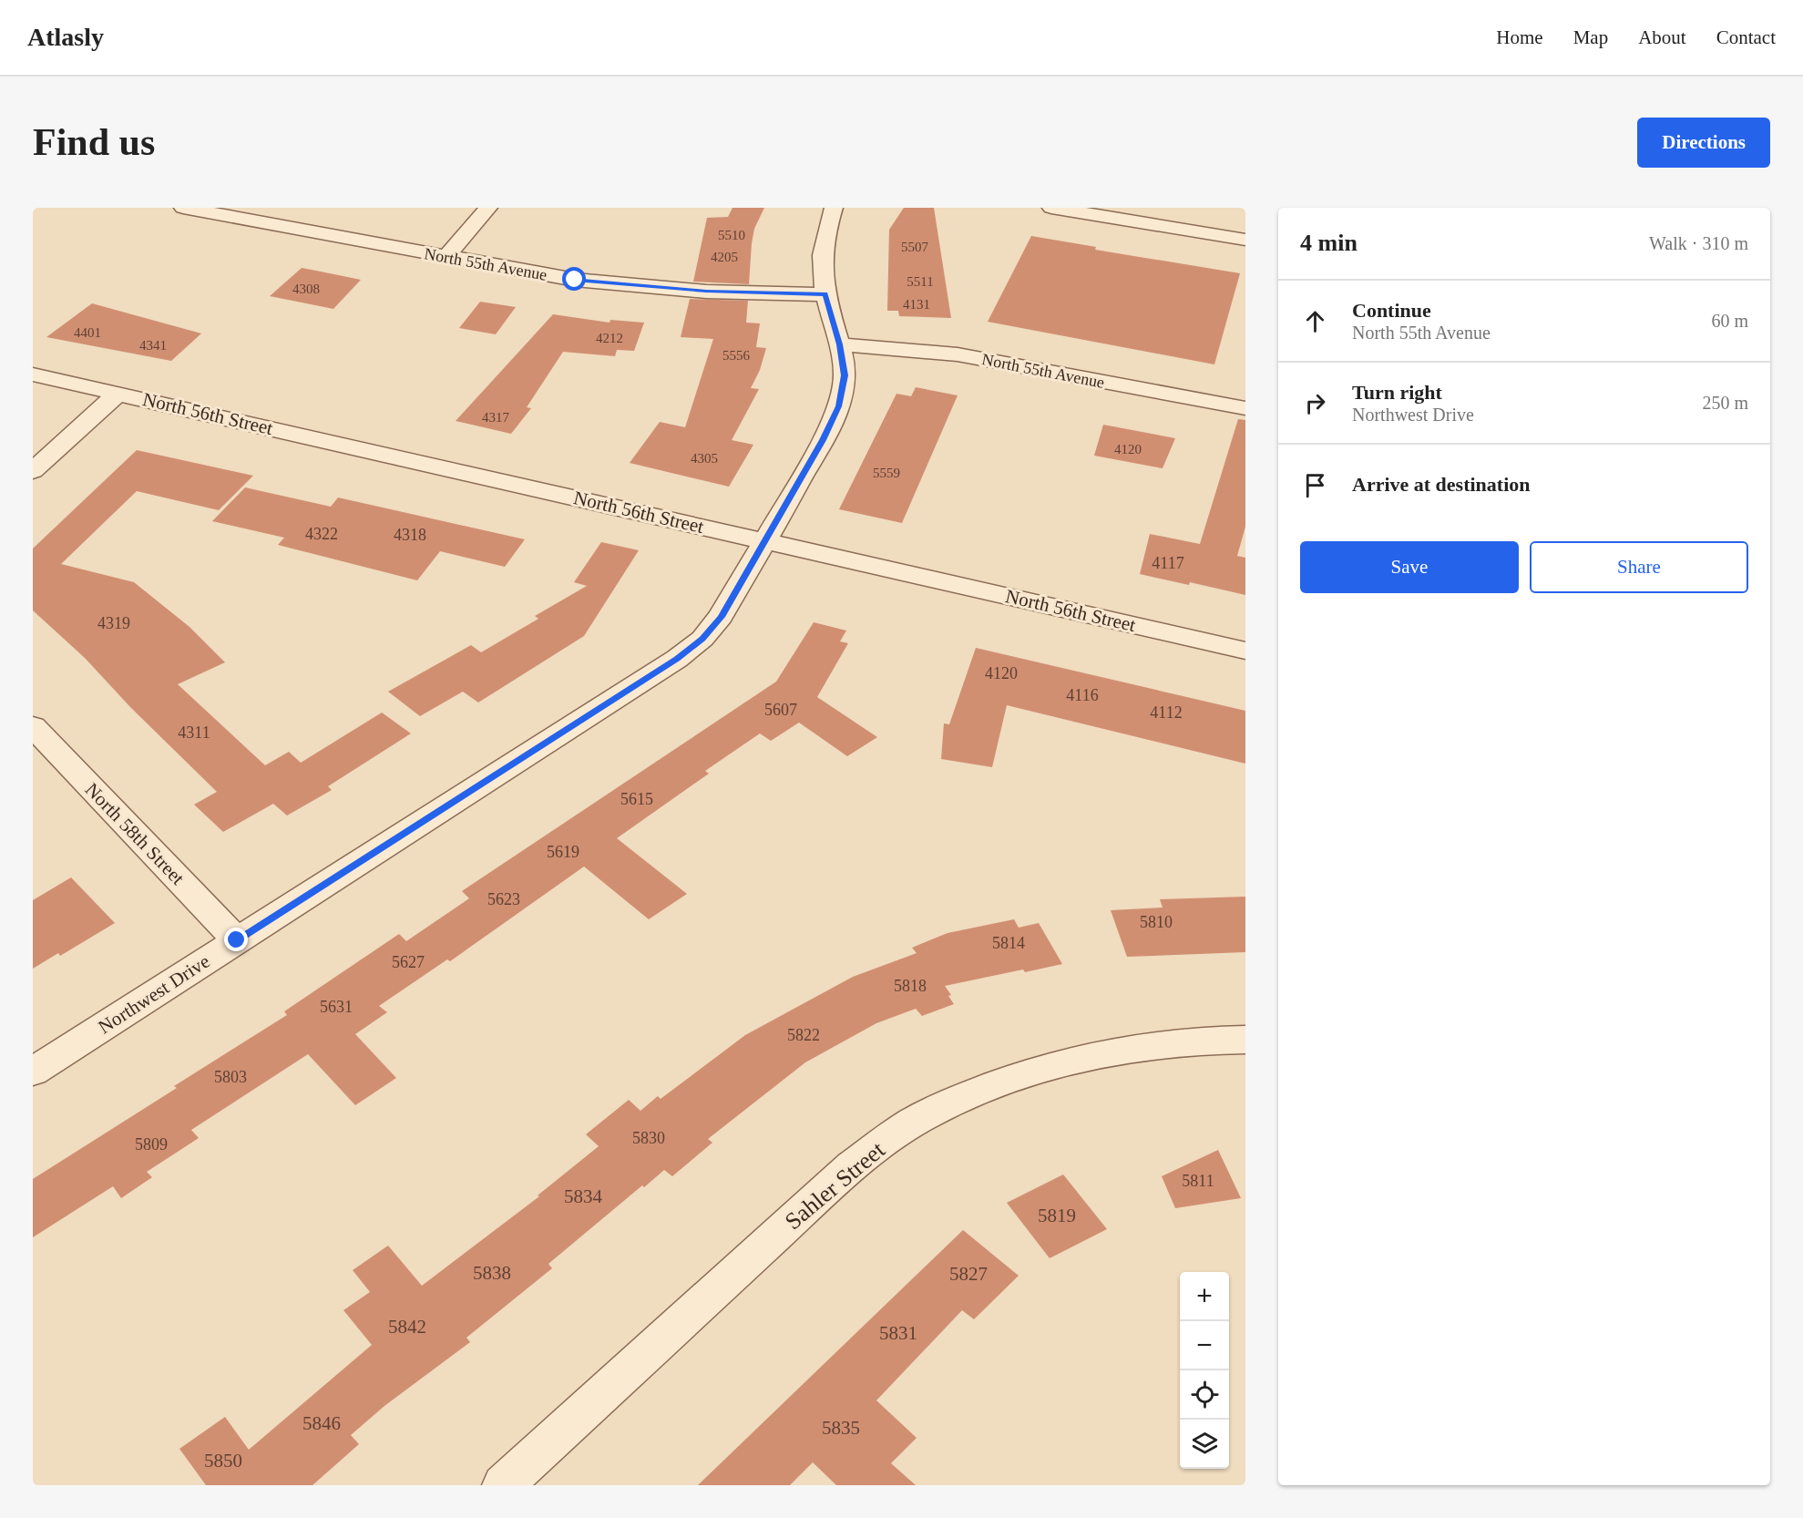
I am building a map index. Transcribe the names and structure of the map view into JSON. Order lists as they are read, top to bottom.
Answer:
{
  "streets": {
    "street": [
      "North 55th Avenue",
      "North 56th Street",
      "North 58th Street",
      "Northwest Drive",
      "Sahler Street"
    ]
  },
  "crossings": [
    ["North 55th Avenue", "Northwest Drive"],
    ["North 56th Street", "Northwest Drive"],
    ["North 58th Street", "Northwest Drive"]
  ],
  "house_numbers": [
    "5510",
    "5507",
    "4205",
    "5511",
    "4308",
    "4131",
    "4401",
    "4212",
    "4341",
    "5556",
    "4317",
    "4120",
    "4305",
    "5559",
    "4322",
    "4318",
    "4117",
    "4319",
    "4120",
    "4116",
    "5607",
    "4112",
    "4311",
    "5615",
    "5619",
    "5623",
    "5810",
    "5814",
    "5627",
    "5818",
    "5631",
    "5822",
    "5803",
    "5830",
    "5809",
    "5811",
    "5834",
    "5819",
    "5838",
    "5827",
    "5842",
    "5831",
    "5846",
    "5835",
    "5850"
  ],
  "page": {
    "header": "Atlasly",
    "nav": [
      "Home",
      "Map",
      "About",
      "Contact"
    ],
    "buttons": [
      "Directions",
      ["Save", "Share"]
    ],
    "title": "Find us",
    "heading": ["4 min", "Walk · 310 m"],
    "list": [
      ["Continue", "North 55th Avenue", "60 m"],
      ["Turn right", "Northwest Drive", "250 m"],
      "Arrive at destination"
    ],
    "map_buttons": ["+", "−"]
  }
}
